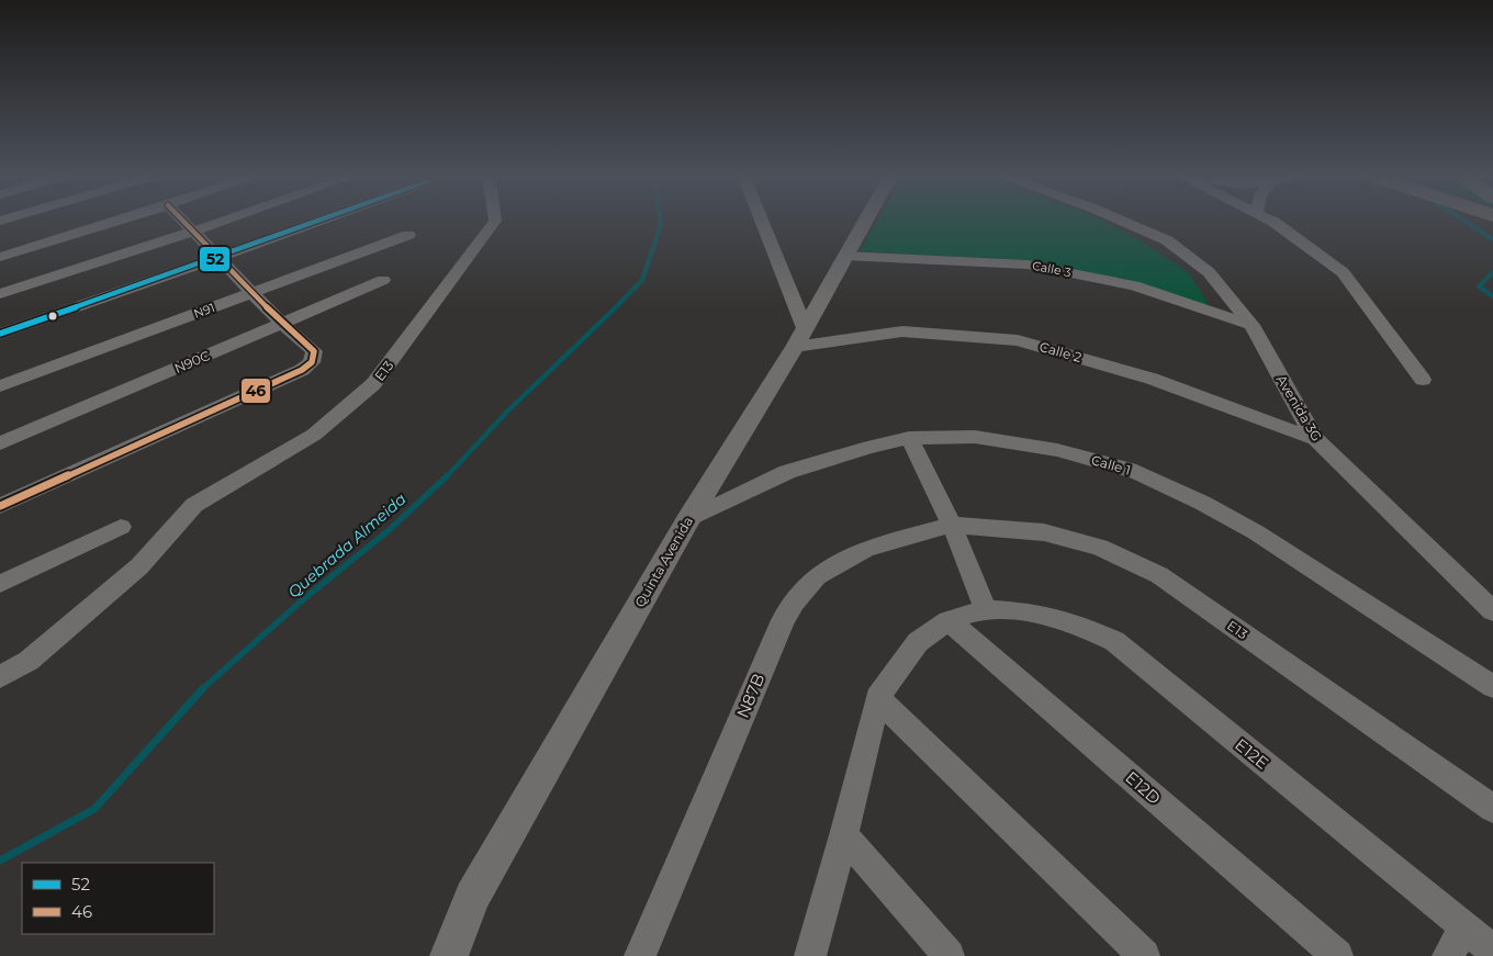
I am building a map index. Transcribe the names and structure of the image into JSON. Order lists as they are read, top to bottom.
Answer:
{
  "streets": {
    "street": [
      "Calle 3",
      "N91",
      "Calle 2",
      "N90C",
      "E13",
      "Avenida 3G",
      "Calle 1",
      "Quinta Avenida",
      "N87B",
      "E12E",
      "E12D"
    ]
  },
  "crossings": [
    ["Calle 3", "Avenida 3G"],
    ["Calle 3", "Quinta Avenida"],
    ["Calle 2", "Avenida 3G"],
    ["Calle 2", "Quinta Avenida"],
    ["E13", "N87B"],
    ["Calle 1", "Quinta Avenida"]
  ],
  "water": ["Quebrada Almeida"],
  "lines": ["transit line 52", "transit line 46"],
  "legend": ["52", "46"]
}
